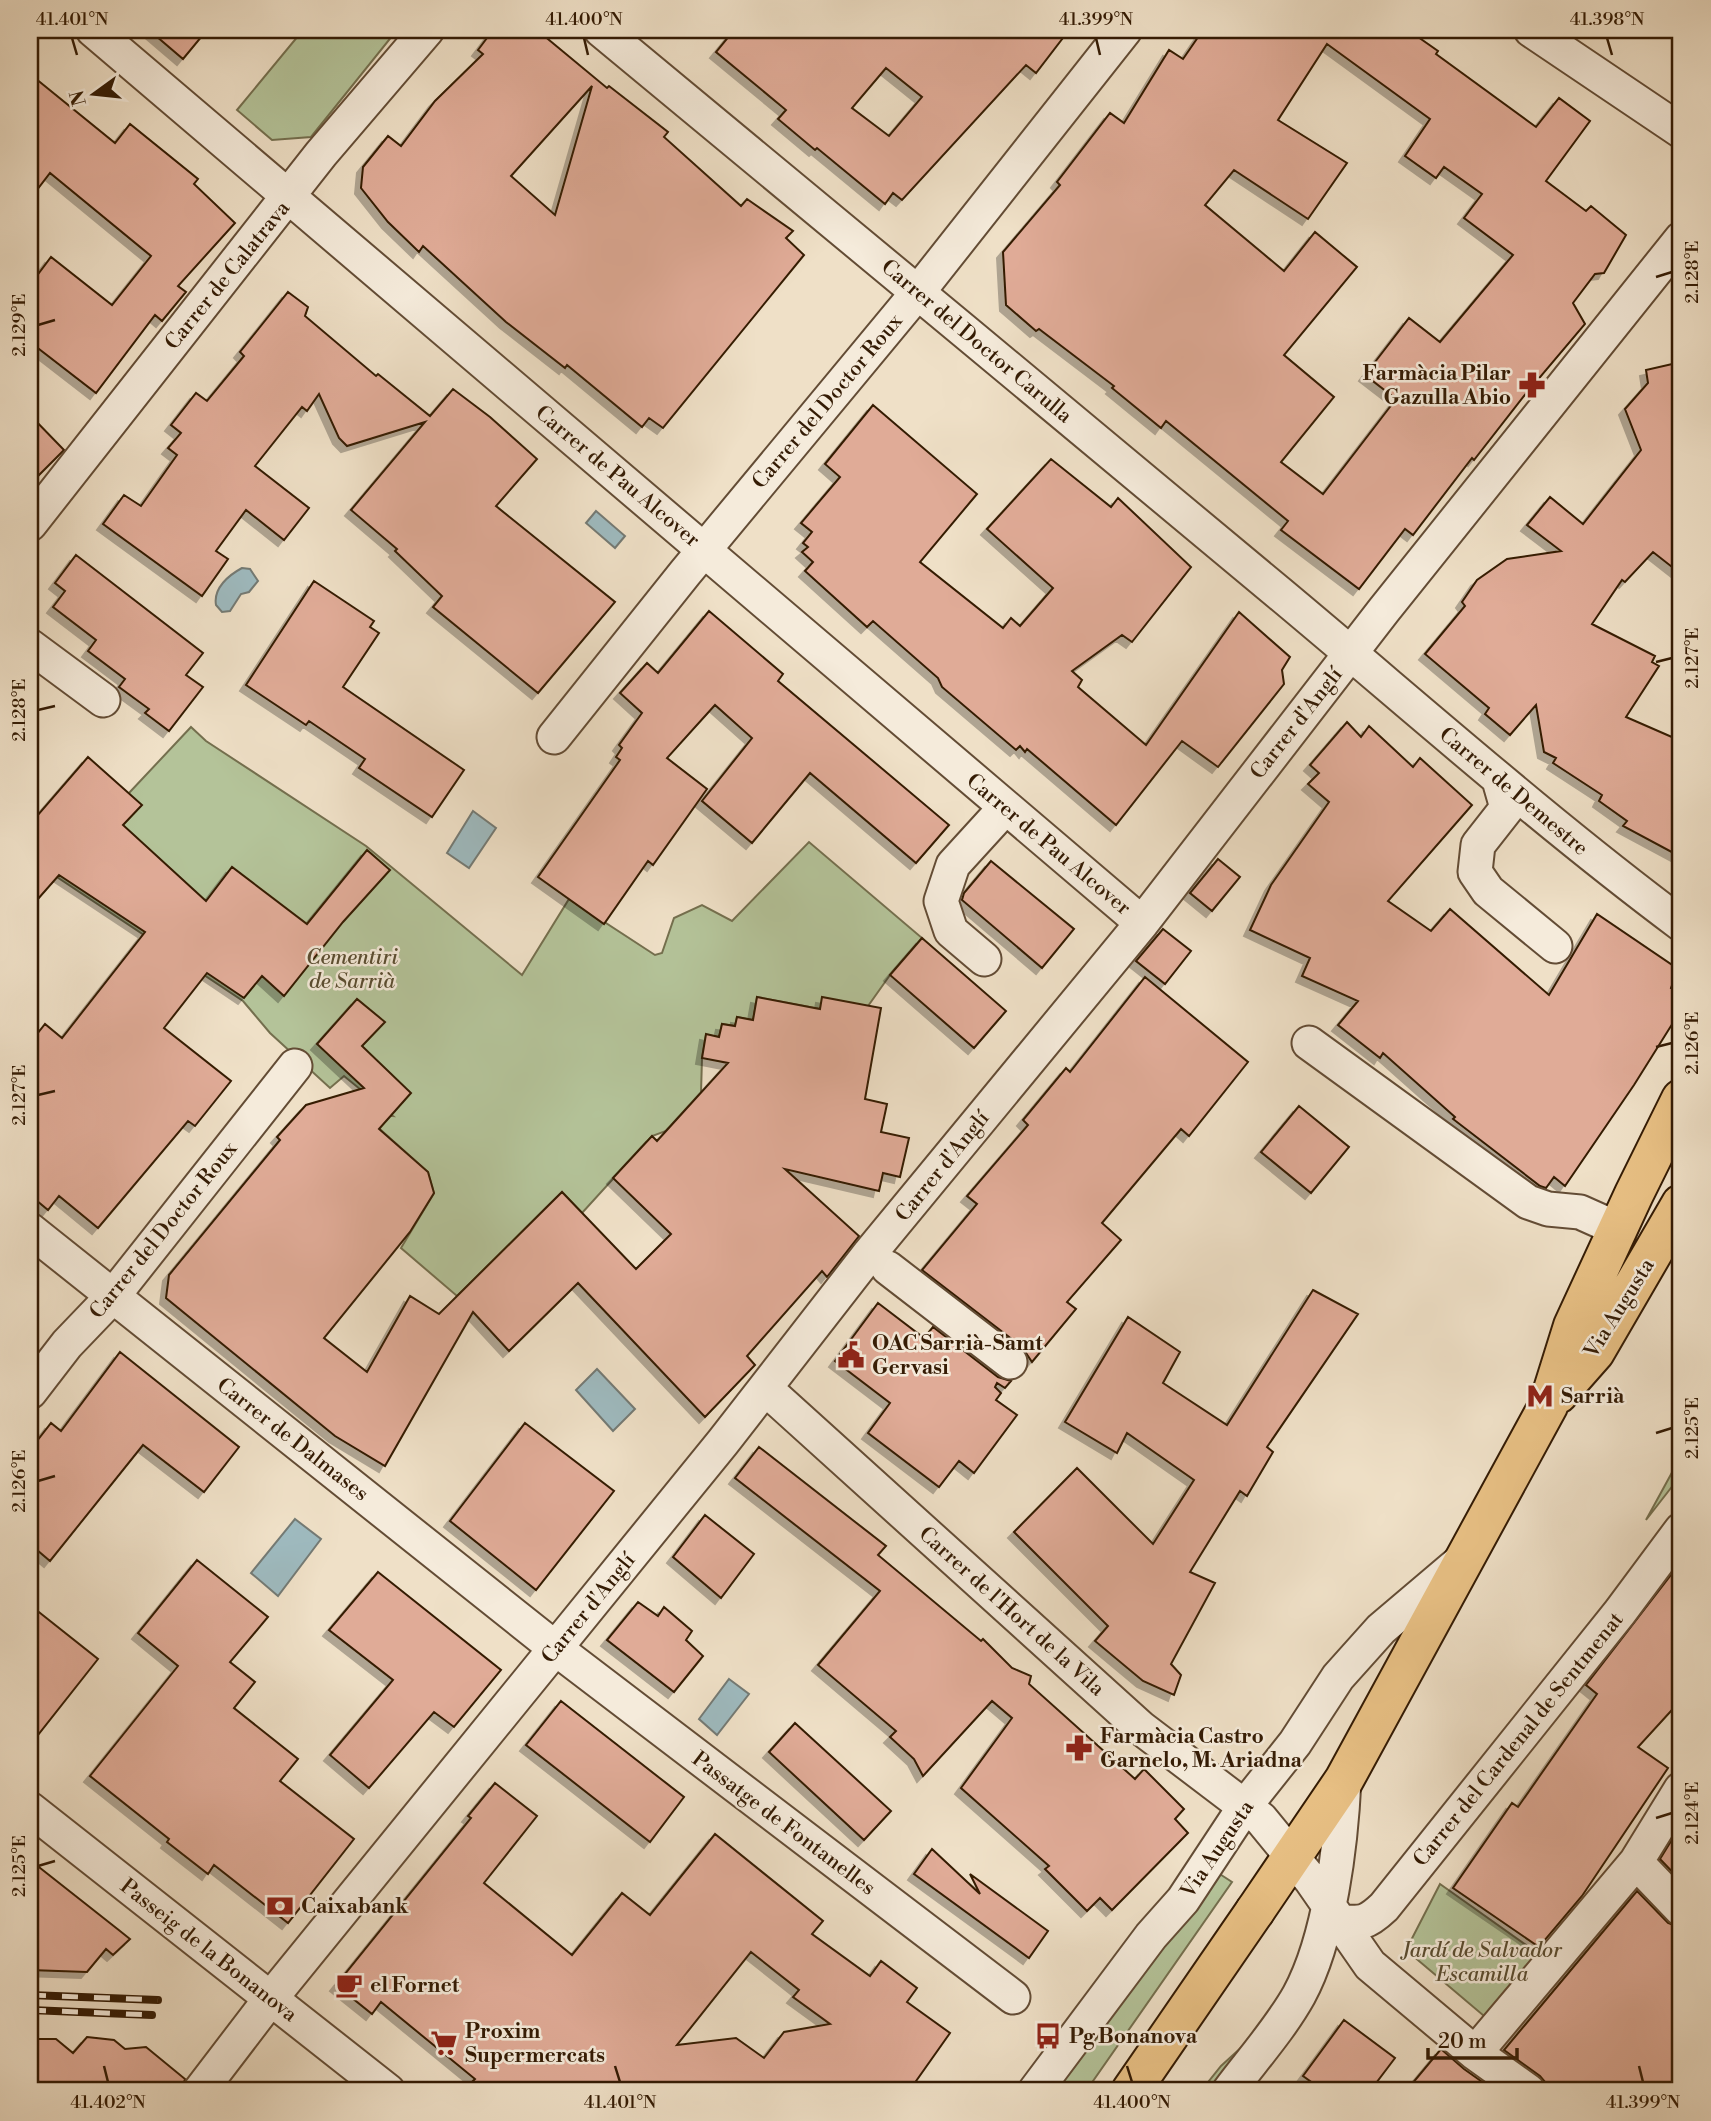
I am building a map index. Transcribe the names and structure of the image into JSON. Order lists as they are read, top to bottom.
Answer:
{
  "streets": {
    "main road": ["Via Augusta"],
    "street": [
      "Carrer de Calatrava",
      "Carrer del Doctor Carulla",
      "Carrer del Doctor Roux",
      "Carrer de Pau Alcover",
      "Carrer d'Anglí",
      "Carrer de Demestre",
      "Carrer de Dalmases",
      "Carrer de l'Hort de la Vila",
      "Carrer del Cardenal de Sentmenat",
      "Passatge de Fontanelles",
      "Passeig de la Bonanova"
    ]
  },
  "crossings": [
    ["Carrer de Calatrava", "Carrer de Pau Alcover"],
    ["Carrer del Doctor Carulla", "Carrer del Doctor Roux"],
    ["Carrer del Doctor Carulla", "Carrer d'Anglí"],
    ["Carrer del Doctor Carulla", "Carrer de Demestre"],
    ["Carrer del Doctor Roux", "Carrer de Pau Alcover"],
    ["Carrer del Doctor Roux", "Carrer de Dalmases"],
    ["Carrer de Pau Alcover", "Carrer d'Anglí"],
    ["Carrer d'Anglí", "Carrer de Demestre"],
    ["Carrer d'Anglí", "Carrer de Dalmases"],
    ["Carrer d'Anglí", "Carrer de l'Hort de la Vila"],
    ["Carrer d'Anglí", "Passatge de Fontanelles"],
    ["Carrer d'Anglí", "Passeig de la Bonanova"],
    ["Via Augusta", "Carrer de l'Hort de la Vila"],
    ["Via Augusta", "Carrer del Cardenal de Sentmenat"],
    ["Carrer de Dalmases", "Passatge de Fontanelles"],
    ["Carrer de l'Hort de la Vila", "Carrer del Cardenal de Sentmenat"]
  ],
  "parks": ["Cementiri de Sarrià", "Jardí de Salvador Escamilla"],
  "places": {
    "pharmacy": ["Farmàcia Pilar Gazulla Abio", "Farmàcia Castro Garnelo, M. Ariadna"],
    "public building": ["OAC Sarrià-Samt Gervasi"],
    "metro station": ["Sarrià"],
    "bank": ["Caixabank"],
    "cafe": ["el Fornet"],
    "bus stop": ["Pg Bonanova"],
    "supermarket": ["Proxim Supermercats"]
  },
  "scale_bar": "20 m",
  "north": "left",
  "coordinates": [
    "41.401°N",
    "41.400°N",
    "41.399°N",
    "41.398°N",
    "2.128°E",
    "2.129°E",
    "2.127°E",
    "2.126°E",
    "2.125°E",
    "2.124°E",
    "41.402°N"
  ]
}
